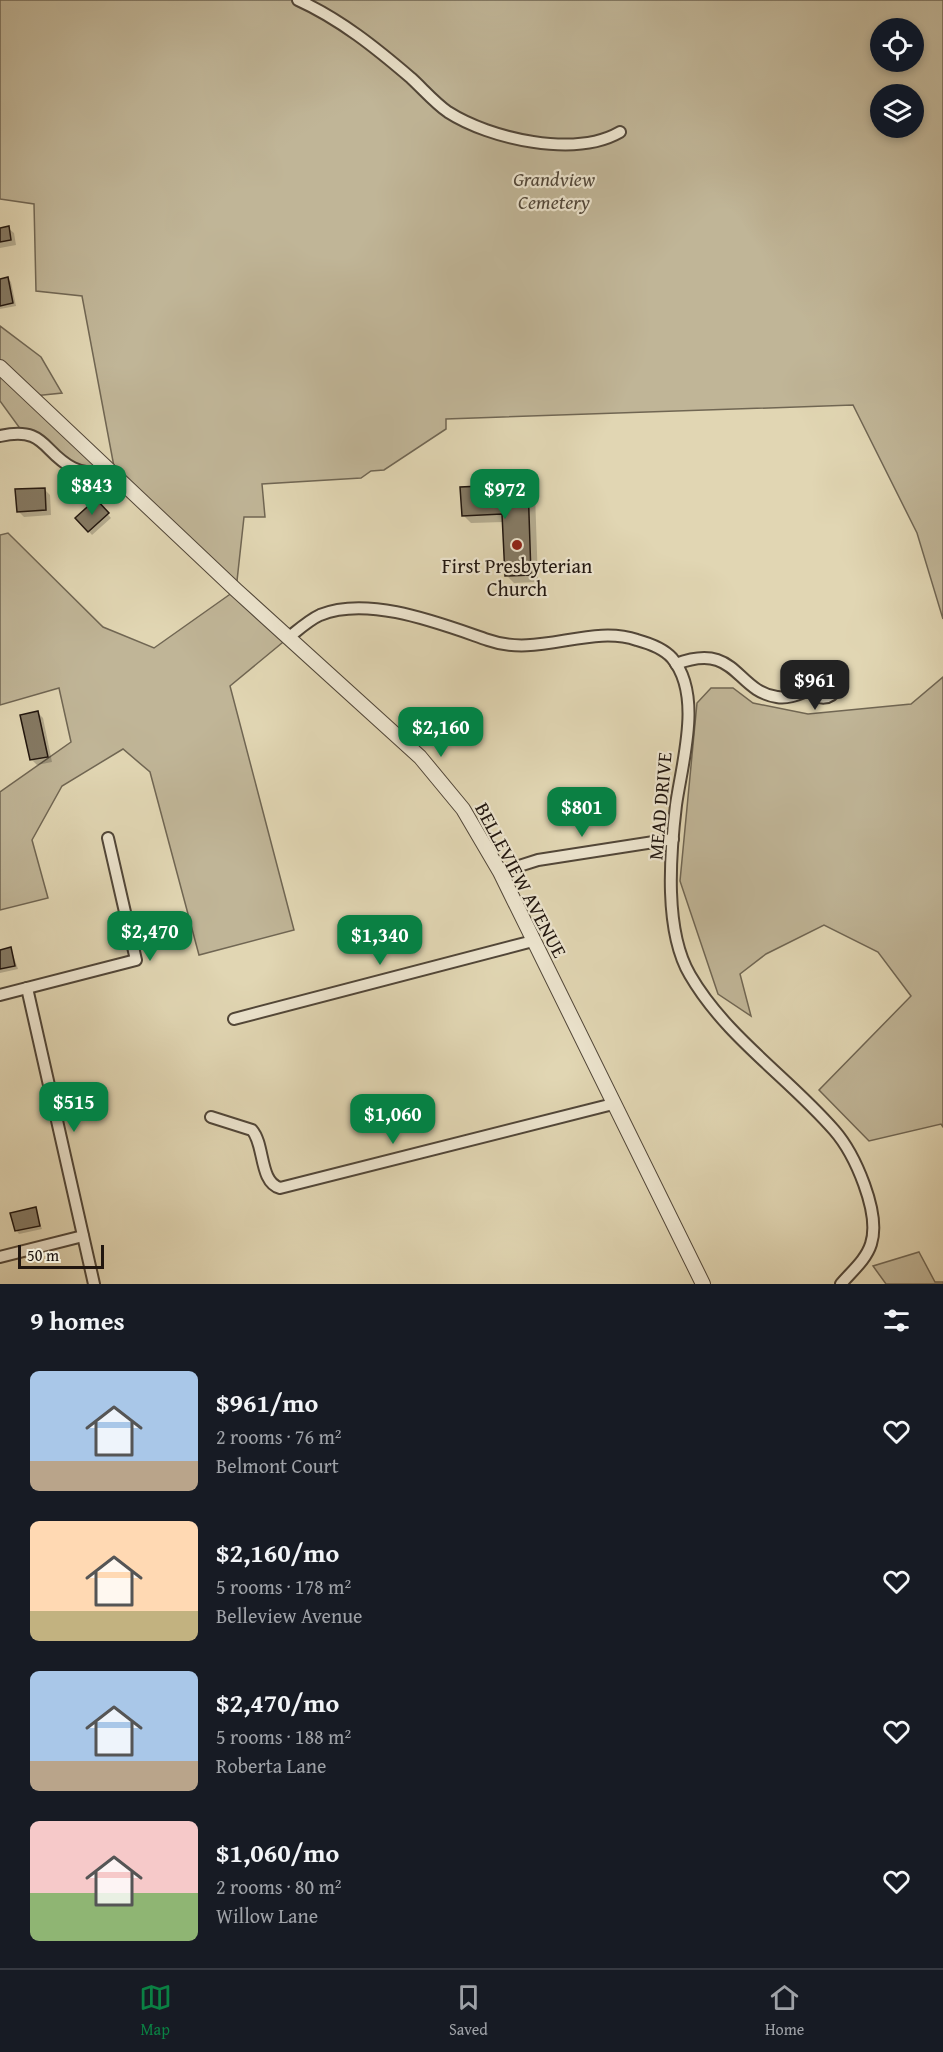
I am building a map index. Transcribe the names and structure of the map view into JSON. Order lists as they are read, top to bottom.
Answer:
{
  "streets": {
    "street": ["MEAD DRIVE", "BELLEVIEW AVENUE"]
  },
  "parks": ["Grandview Cemetery"],
  "places": ["First Presbyterian Church"],
  "scale_bar": "50 m",
  "page": {
    "price": [
      "$843",
      "$972",
      "$961",
      "$2,160",
      "$801",
      "$2,470",
      "$1,340",
      "$515",
      "$1,060"
    ],
    "scale": "50 m",
    "heading": "9 homes",
    "list": [
      {
        "name": "$961/mo",
        "note": "2 rooms · 76 m² · Belmont Court"
      },
      {
        "name": "$2,160/mo",
        "note": "5 rooms · 178 m² · Belleview Avenue"
      },
      {
        "name": "$2,470/mo",
        "note": "5 rooms · 188 m² · Roberta Lane"
      },
      {
        "name": "$1,060/mo",
        "note": "2 rooms · 80 m² · Willow Lane"
      }
    ],
    "tabs": ["Map", "Saved", "Home"]
  }
}
